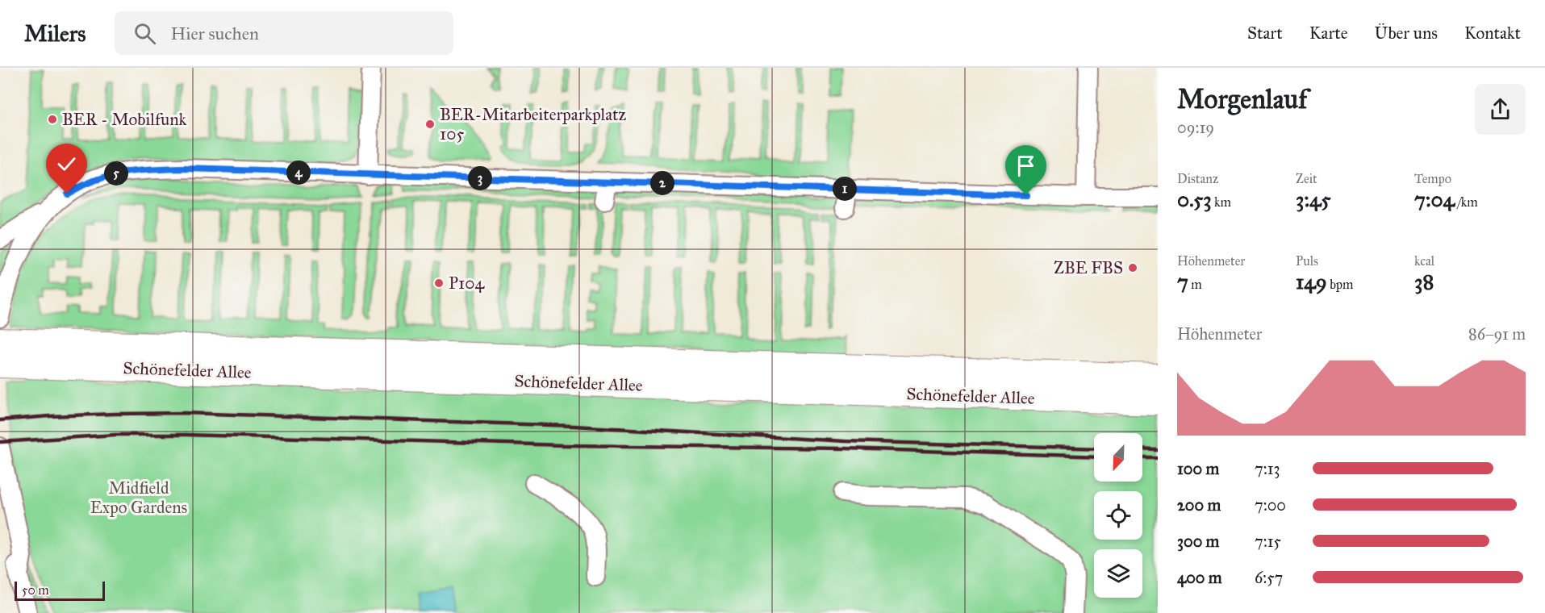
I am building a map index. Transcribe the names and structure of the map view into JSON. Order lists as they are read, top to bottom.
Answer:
{
  "streets": {
    "highway": ["Schönefelder Allee"]
  },
  "parks": ["Midfield Expo Gardens"],
  "places": [
    "BER - Mobilfunk",
    "BER-Mitarbeiterparkplatz 105",
    "ZBE FBS",
    "P104"
  ],
  "scale_bar": "50 m",
  "north": "bottom left",
  "page": {
    "header": "Milers",
    "search": "Hier suchen",
    "nav": [
      "Start",
      "Karte",
      "Über uns",
      "Kontakt"
    ],
    "heading": ["Morgenlauf", "09:19"],
    "stats": [
      ["Distanz", "0.53 km"],
      ["Zeit", "3:45"],
      ["Tempo", "7:04 /km"],
      ["Höhenmeter", "7 m"],
      ["Puls", "149 bpm"],
      ["kcal", "38"]
    ],
    "pins": [
      "4",
      "5",
      "3",
      "2",
      "1"
    ],
    "chart": ["Höhenmeter", "86–91 m"],
    "list": [
      {
        "name": "100 m",
        "note": "7:13"
      },
      {
        "name": "200 m",
        "note": "7:00"
      },
      {
        "name": "300 m",
        "note": "7:15"
      },
      {
        "name": "400 m",
        "note": "6:57"
      }
    ],
    "scale": "50 m"
  }
}
